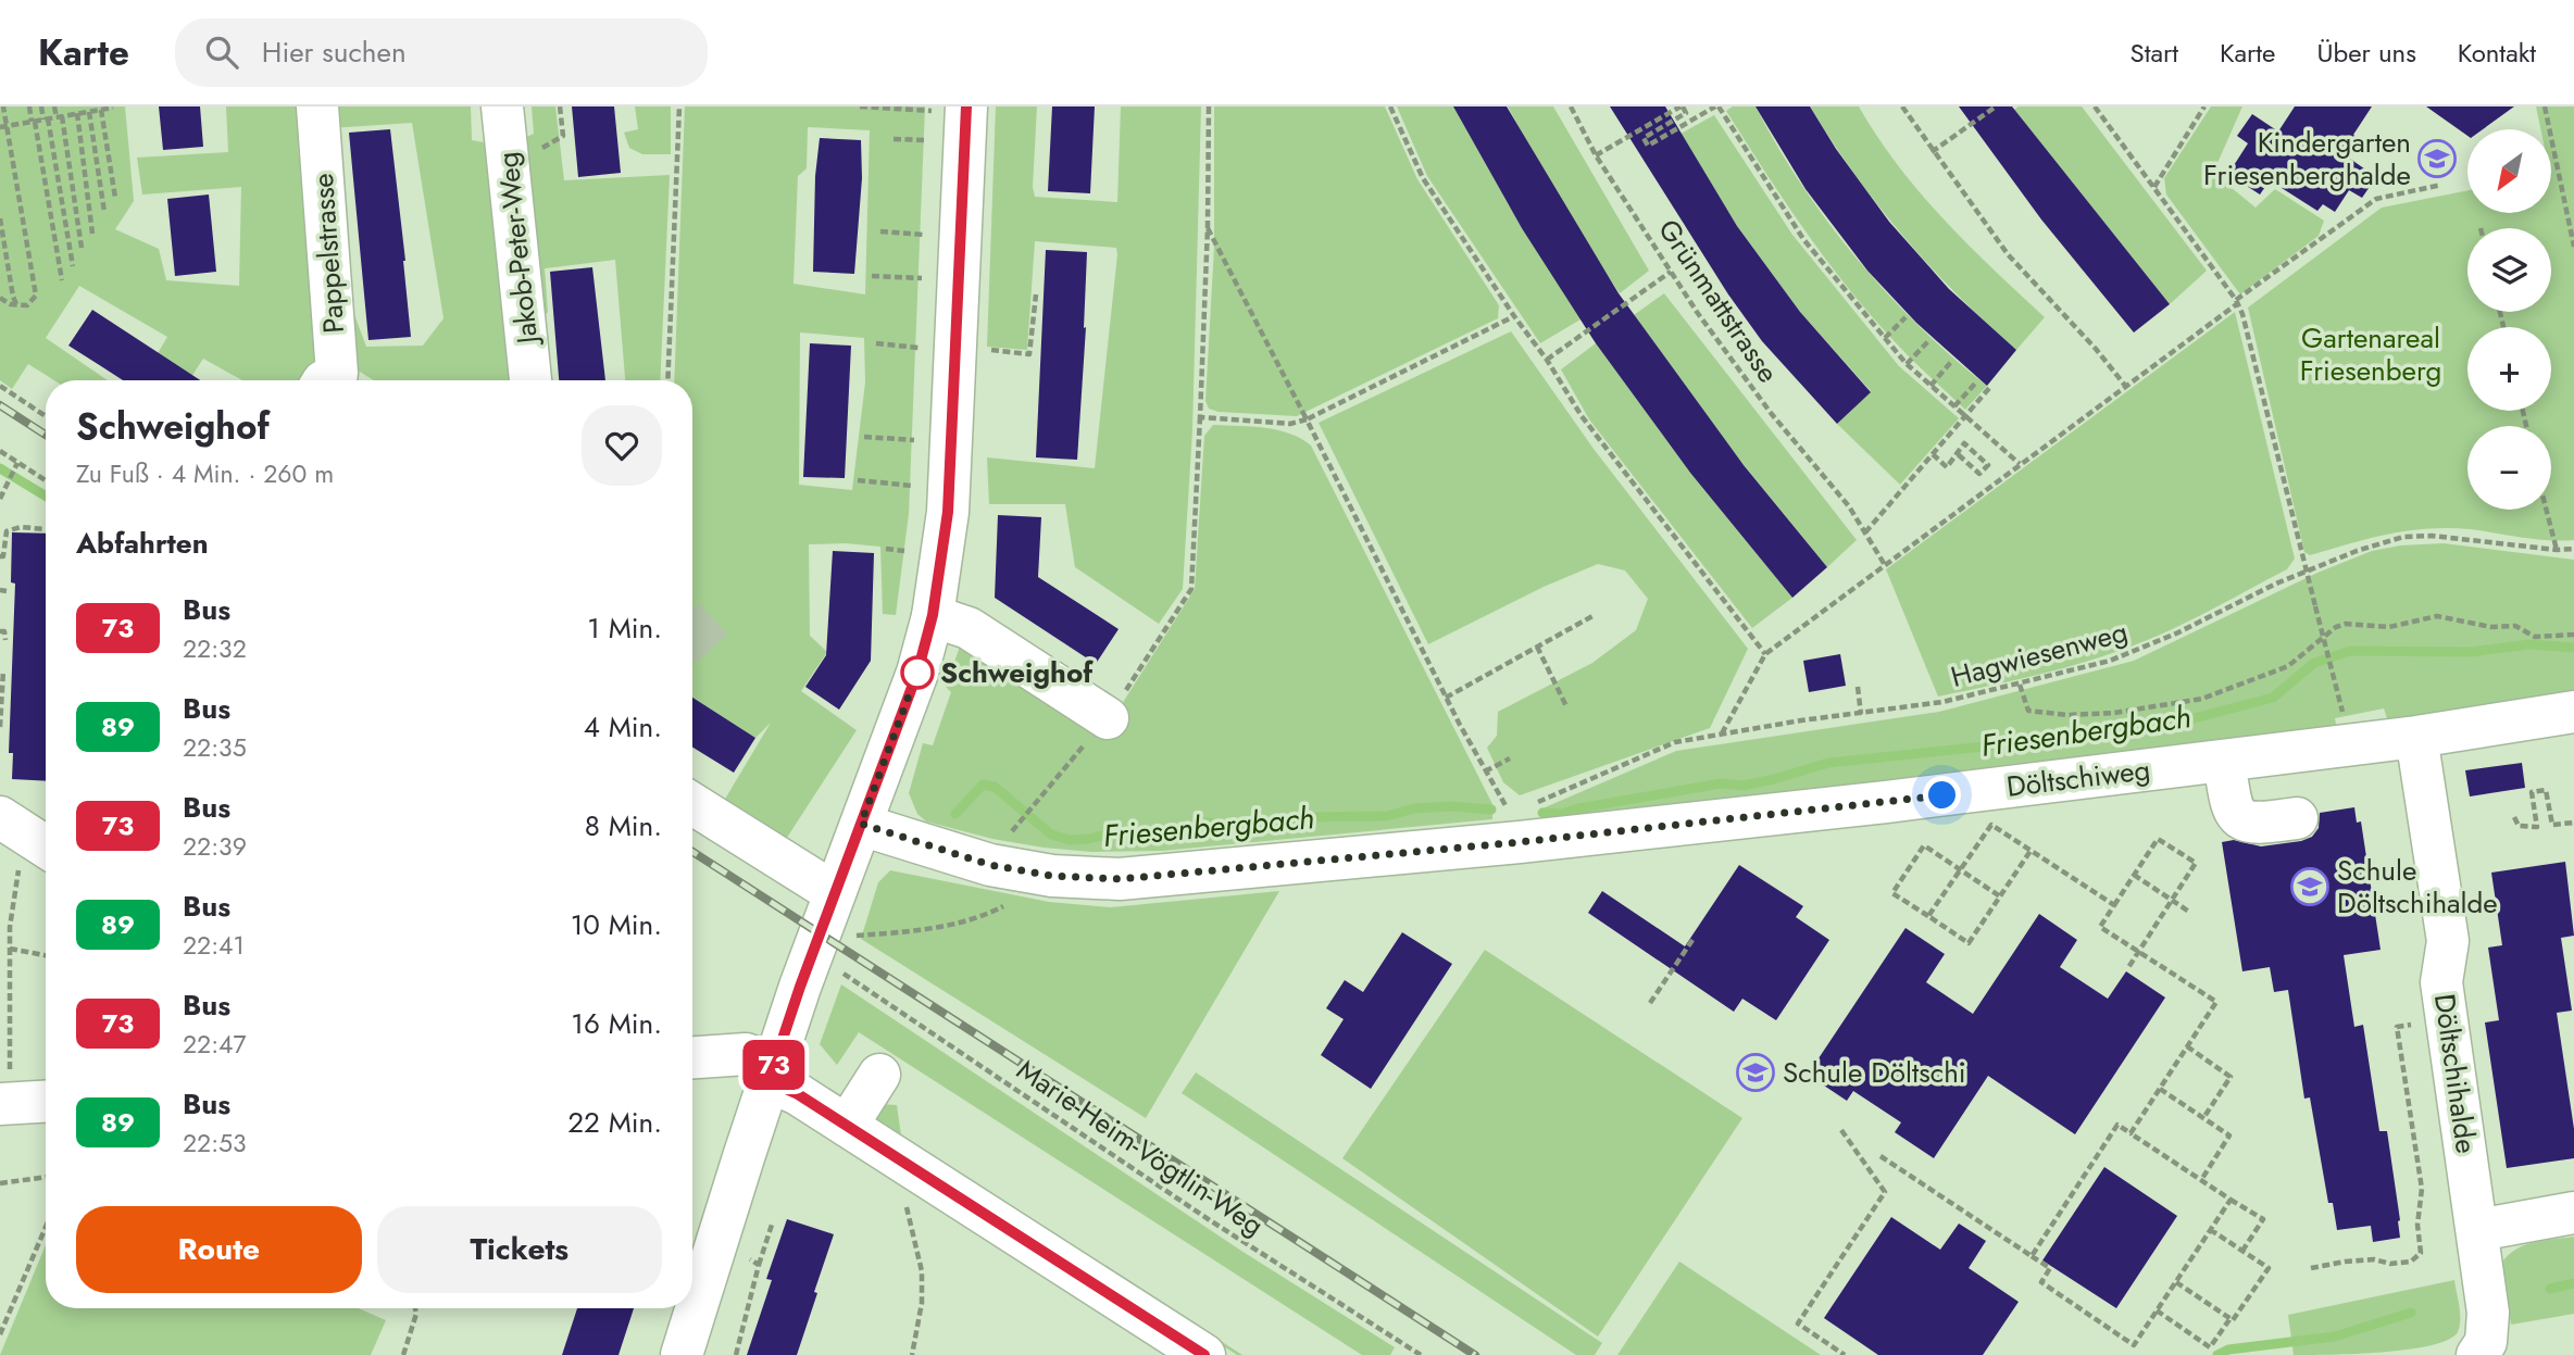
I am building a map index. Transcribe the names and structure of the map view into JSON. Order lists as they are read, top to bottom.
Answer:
{
  "streets": {
    "street": [
      "Jakob-Peter-Weg",
      "Pappelstrasse",
      "Döltschiweg",
      "Döltschihalde"
    ],
    "path": ["Grünmattstrasse", "Hagwiesenweg", "Marie-Heim-Vögtlin-Weg"]
  },
  "crossings": [
    ["Döltschiweg", "Döltschihalde"]
  ],
  "water": ["Friesenbergbach"],
  "parks": ["Gartenareal Friesenberg"],
  "places": {
    "school or university": ["Kindergarten Friesenberghalde", "Schule Döltschihalde", "Schule Döltschi"],
    "other": ["Schweighof"]
  },
  "lines": ["bus line 73"],
  "north": "bottom left",
  "page": {
    "header": "Karte",
    "search": "Hier suchen",
    "nav": [
      "Start",
      "Karte",
      "Über uns",
      "Kontakt"
    ],
    "on_map": "73",
    "map_buttons": ["+", "−"],
    "heading": [
      ["Schweighof", "Zu Fuß · 4 Min. · 260 m"],
      "Abfahrten"
    ],
    "list": [
      {
        "mark": "73",
        "name": "Bus",
        "note": "22:32",
        "value": "1 Min."
      },
      {
        "mark": "89",
        "name": "Bus",
        "note": "22:35",
        "value": "4 Min."
      },
      {
        "mark": "73",
        "name": "Bus",
        "note": "22:39",
        "value": "8 Min."
      },
      {
        "mark": "89",
        "name": "Bus",
        "note": "22:41",
        "value": "10 Min."
      },
      {
        "mark": "73",
        "name": "Bus",
        "note": "22:47",
        "value": "16 Min."
      },
      {
        "mark": "89",
        "name": "Bus",
        "note": "22:53",
        "value": "22 Min."
      }
    ],
    "buttons": ["Route", "Tickets"]
  }
}
